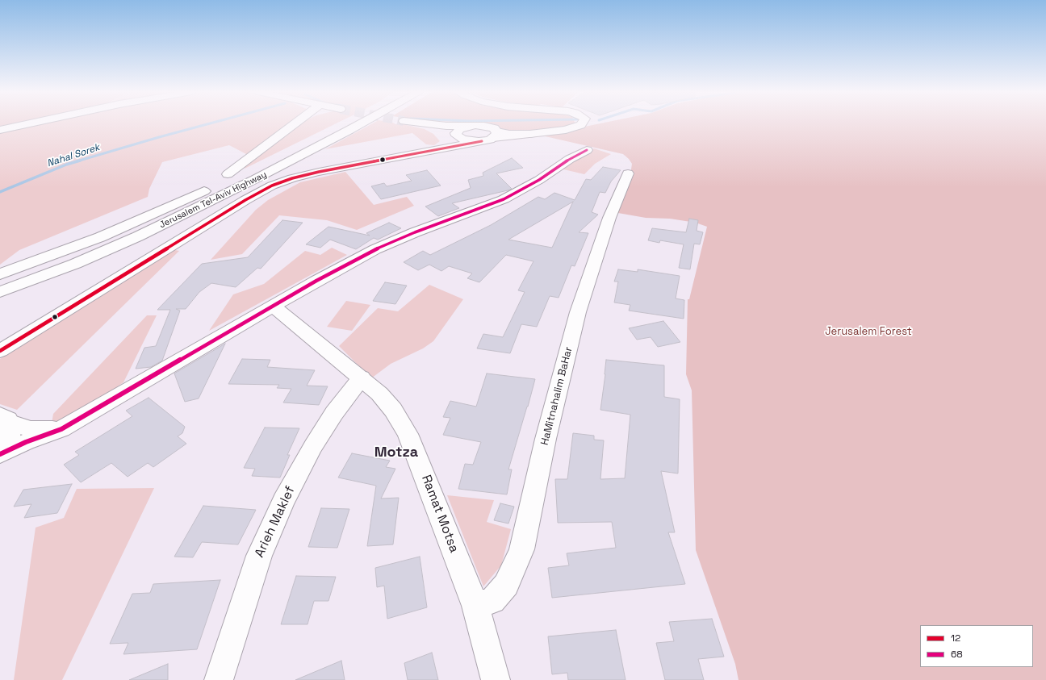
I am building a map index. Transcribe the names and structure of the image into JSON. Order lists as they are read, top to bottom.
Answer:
{
  "streets": {
    "main road": [
      "Jerusalem Tel-Aviv Highway",
      "HaMitnahalim BaHar",
      "Ramat Motsa",
      "Arieh Maklef"
    ]
  },
  "crossings": [
    ["HaMitnahalim BaHar", "Ramat Motsa"],
    ["Ramat Motsa", "Arieh Maklef"]
  ],
  "districts": ["Motza"],
  "water": ["Nahal Sorek"],
  "parks": ["Jerusalem Forest"],
  "lines": ["transit line 12", "transit line 68"],
  "legend": ["12", "68"]
}
